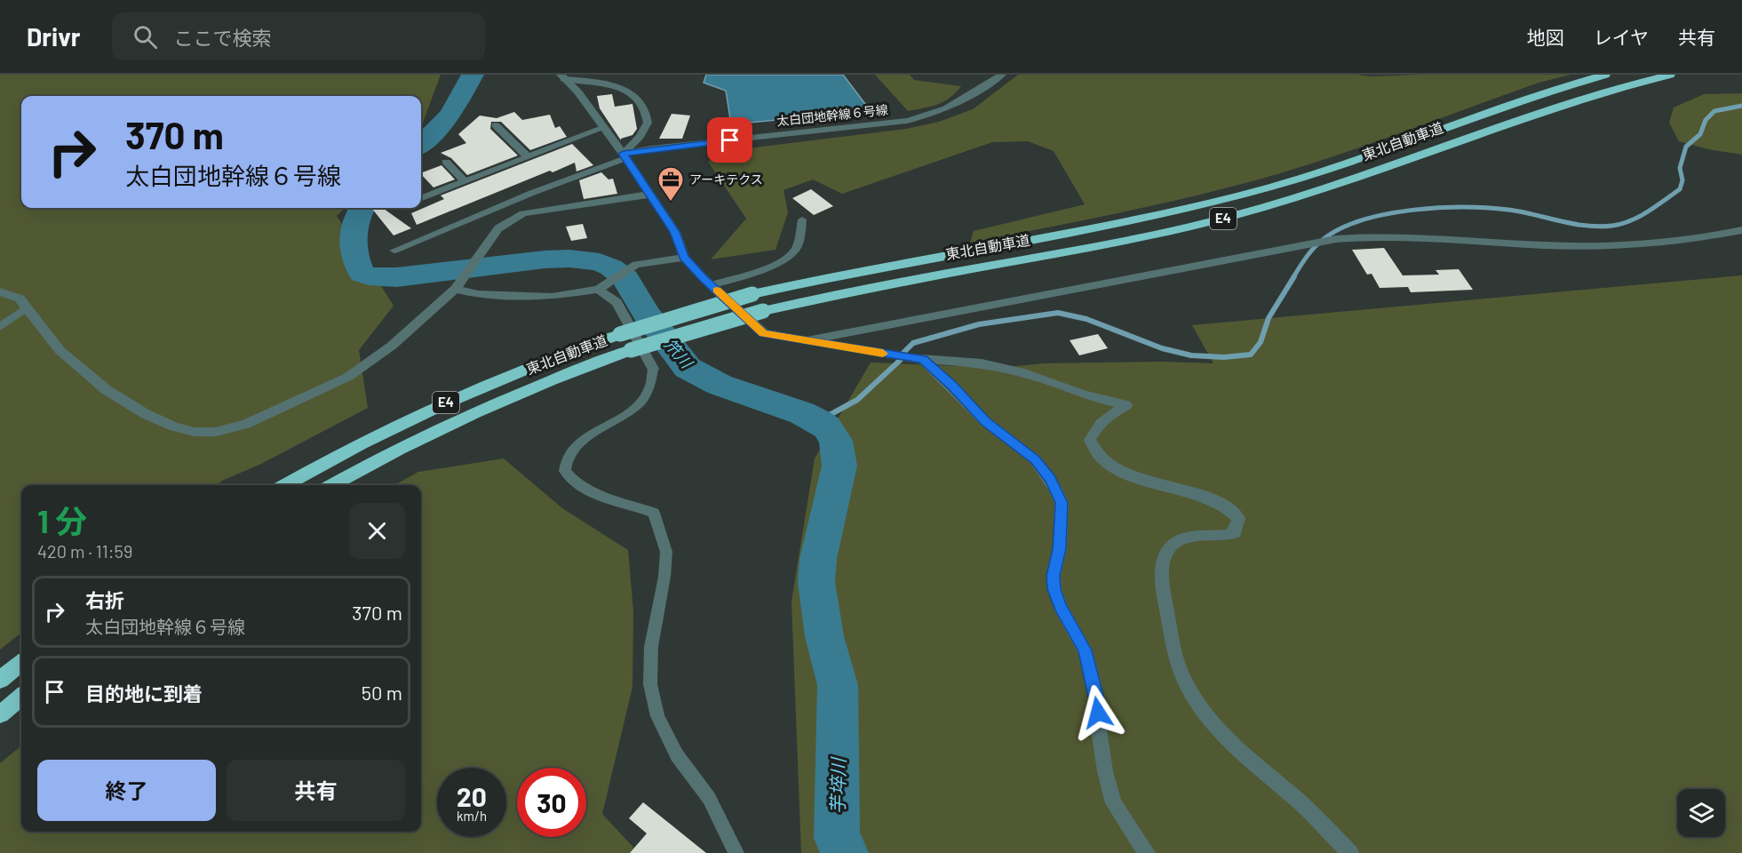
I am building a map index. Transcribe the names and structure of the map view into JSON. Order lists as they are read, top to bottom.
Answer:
{
  "streets": {
    "highway": ["東北自動車道", "E4"],
    "street": ["太白団地幹線６号線"]
  },
  "water": ["笊川", "芋埣川"],
  "places": {
    "office": ["アーキテクス"]
  },
  "page": {
    "header": "Drivr",
    "search": "ここで検索",
    "nav": ["地図", "レイヤ", "共有"],
    "turn": ["370 m", "太白団地幹線６号線"],
    "heading": ["1 分", "420 m · 11:59"],
    "list": [
      {
        "name": "右折",
        "note": "太白団地幹線６号線",
        "value": "370 m"
      },
      {
        "name": "目的地に到着",
        "value": "50 m"
      }
    ],
    "buttons": ["終了", "共有"],
    "speed": "20 km/h",
    "limit": "30"
  }
}
